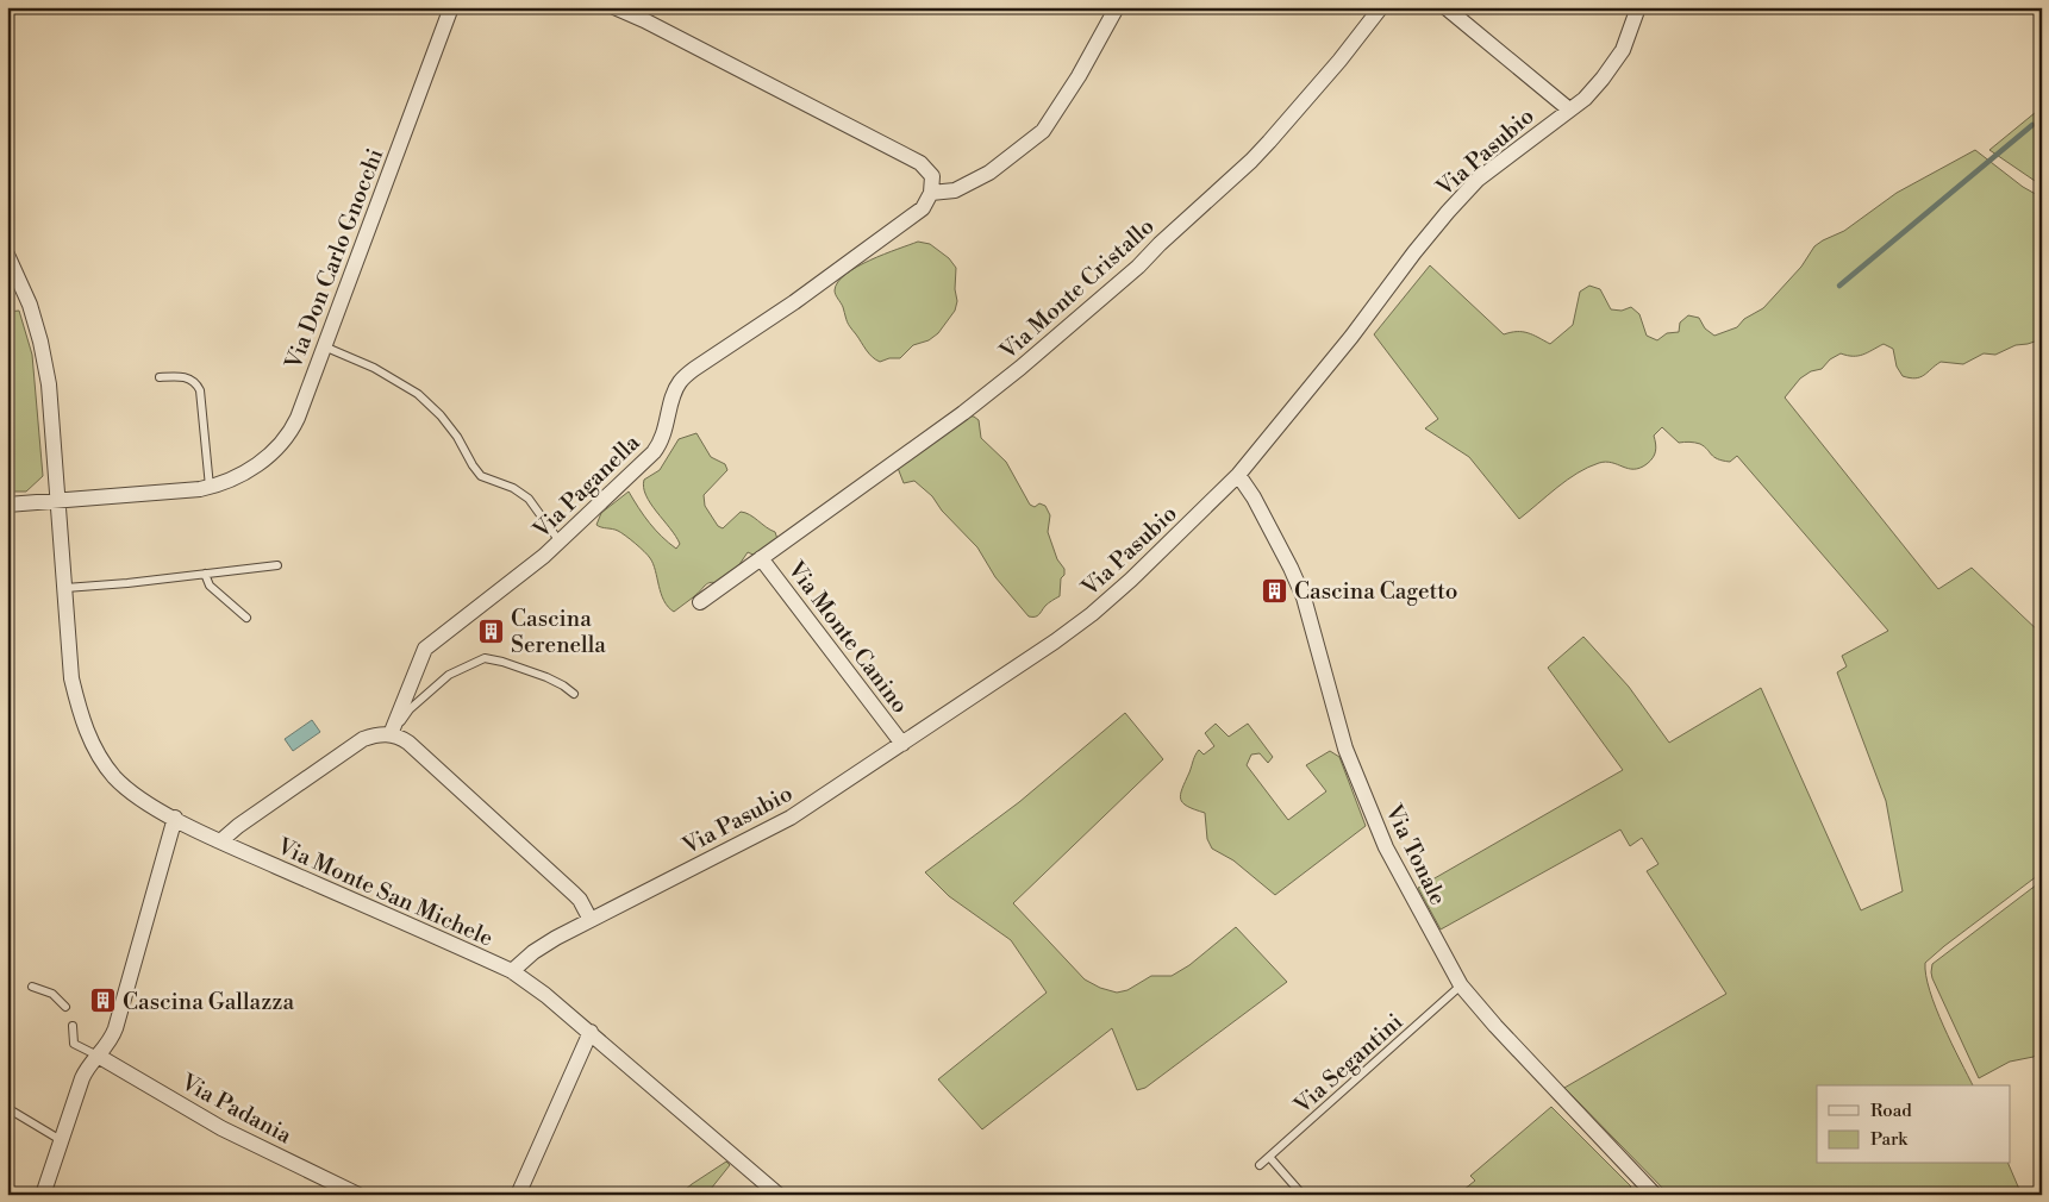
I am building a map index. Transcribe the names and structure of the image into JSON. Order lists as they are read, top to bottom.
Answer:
{
  "streets": {
    "street": [
      "Via Pasubio",
      "Via Don Carlo Gnocchi",
      "Via Monte Cristallo",
      "Via Paganella",
      "Via Monte Canino",
      "Via Tonale",
      "Via Monte San Michele",
      "Via Padania"
    ],
    "lane": ["Via Segantini"]
  },
  "crossings": [
    ["Via Pasubio", "Via Monte Canino"],
    ["Via Pasubio", "Via Tonale"],
    ["Via Pasubio", "Via Monte San Michele"],
    ["Via Don Carlo Gnocchi", "Via Monte San Michele"],
    ["Via Monte Cristallo", "Via Monte Canino"],
    ["Via Tonale", "Via Segantini"]
  ],
  "places": {
    "building": ["Cascina Cagetto", "Cascina Serenella", "Cascina Gallazza"]
  },
  "legend": ["Road", "Park"]
}
